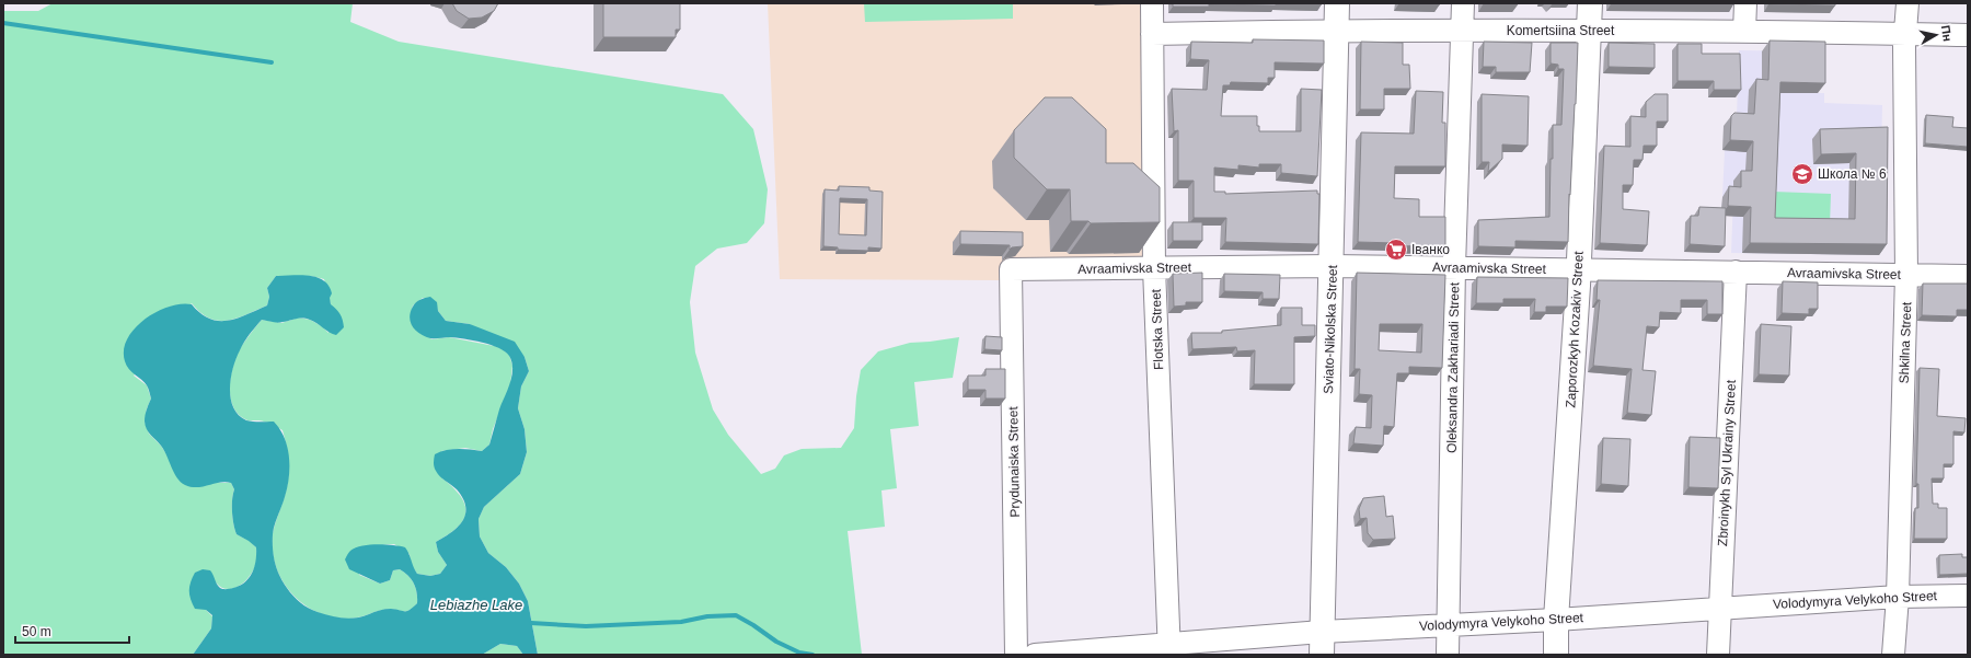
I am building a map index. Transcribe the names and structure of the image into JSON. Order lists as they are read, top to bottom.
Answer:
{
  "streets": {
    "main road": ["Sviato-Nikolska Street", "Zaporozkyh Kozakiv Street"],
    "street": [
      "Komertsiina Street",
      "Avraamivska Street",
      "Flotska Street",
      "Shkilna Street",
      "Oleksandra Zakhariadi Street",
      "Prydunaiska Street",
      "Zbroinykh Syl Ukrainy Street",
      "Volodymyra Velykoho Street"
    ]
  },
  "crossings": [
    ["Komertsiina Street", "Flotska Street"],
    ["Komertsiina Street", "Sviato-Nikolska Street"],
    ["Komertsiina Street", "Zaporozkyh Kozakiv Street"],
    ["Komertsiina Street", "Shkilna Street"],
    ["Komertsiina Street", "Oleksandra Zakhariadi Street"],
    ["Avraamivska Street", "Flotska Street"],
    ["Avraamivska Street", "Sviato-Nikolska Street"],
    ["Avraamivska Street", "Zaporozkyh Kozakiv Street"],
    ["Avraamivska Street", "Shkilna Street"],
    ["Avraamivska Street", "Oleksandra Zakhariadi Street"],
    ["Avraamivska Street", "Prydunaiska Street"],
    ["Avraamivska Street", "Zbroinykh Syl Ukrainy Street"],
    ["Flotska Street", "Volodymyra Velykoho Street"],
    ["Sviato-Nikolska Street", "Volodymyra Velykoho Street"],
    ["Zaporozkyh Kozakiv Street", "Volodymyra Velykoho Street"],
    ["Shkilna Street", "Volodymyra Velykoho Street"],
    ["Oleksandra Zakhariadi Street", "Volodymyra Velykoho Street"],
    ["Zbroinykh Syl Ukrainy Street", "Volodymyra Velykoho Street"]
  ],
  "water": ["Lebiazhe Lake"],
  "places": {
    "school or university": ["Школа № 6"],
    "supermarket": ["Іванко"]
  },
  "scale_bar": "50 m",
  "north": "right"
}
